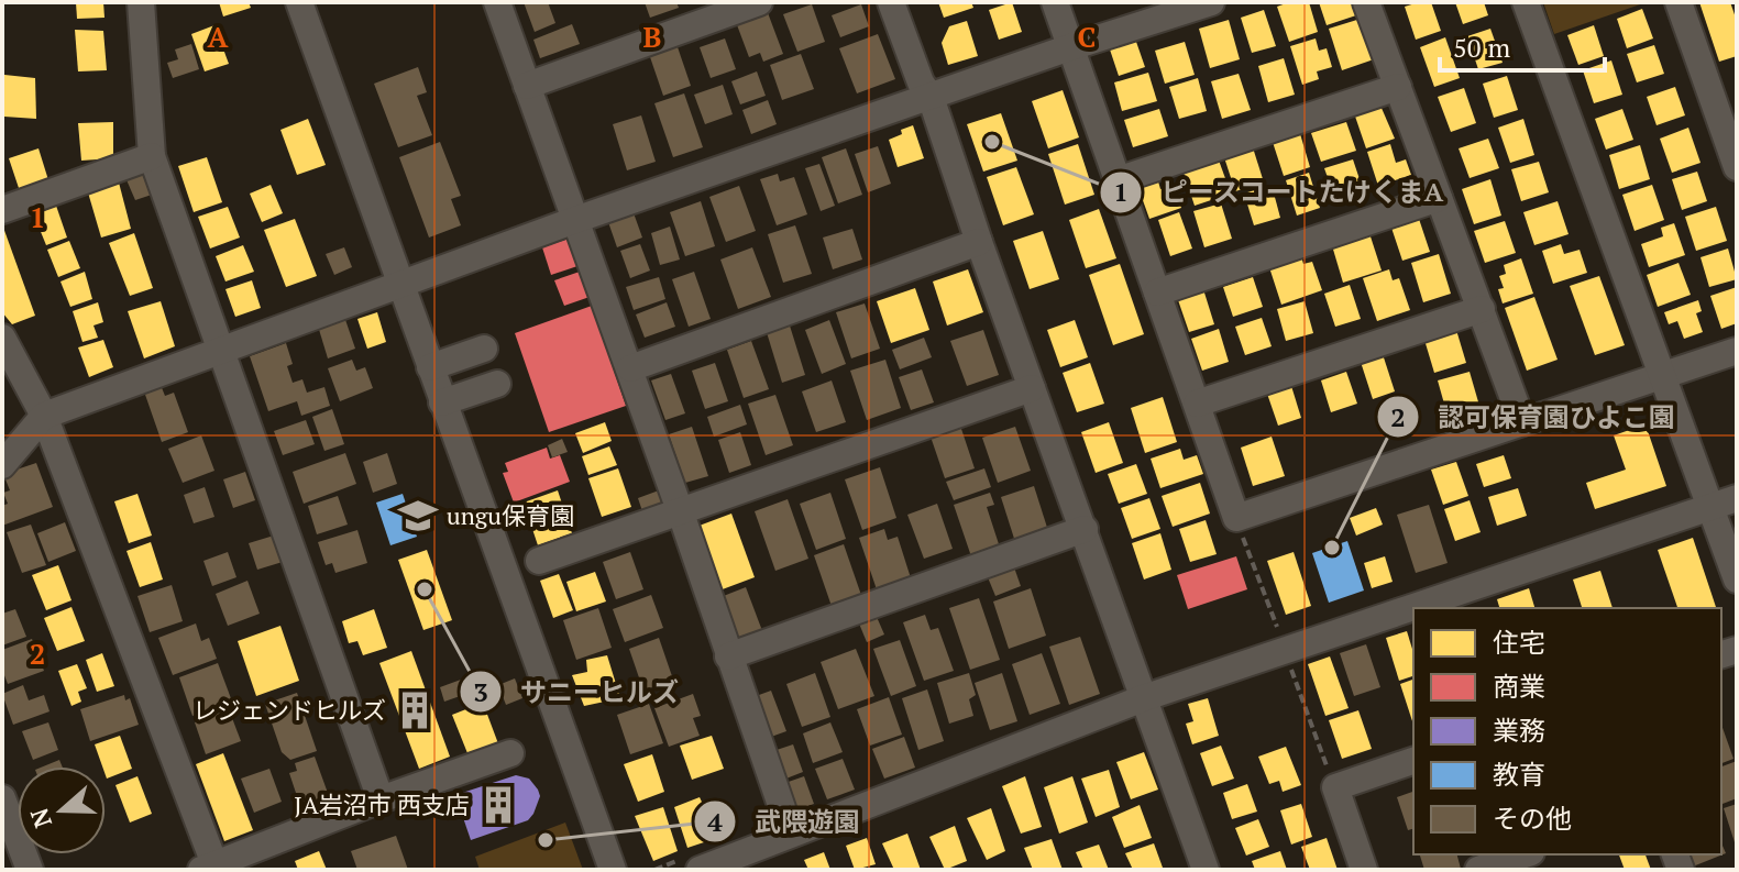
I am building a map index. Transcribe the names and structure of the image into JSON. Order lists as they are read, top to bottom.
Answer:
{
  "places": {
    "other": [
      "ピースコートたけくまA",
      "認可保育園ひよこ園",
      "サニーヒルズ",
      "武隈遊園"
    ],
    "school or university": ["ungu保育園"],
    "building": ["レジェンドヒルズ", "JA岩沼市 西支店"]
  },
  "legend": [
    "住宅",
    "商業",
    "業務",
    "教育",
    "その他"
  ],
  "scale_bar": "50 m",
  "north": "left",
  "grid": {
    "columns": ["A", "B", "C"],
    "rows": ["1", "2"]
  }
}
